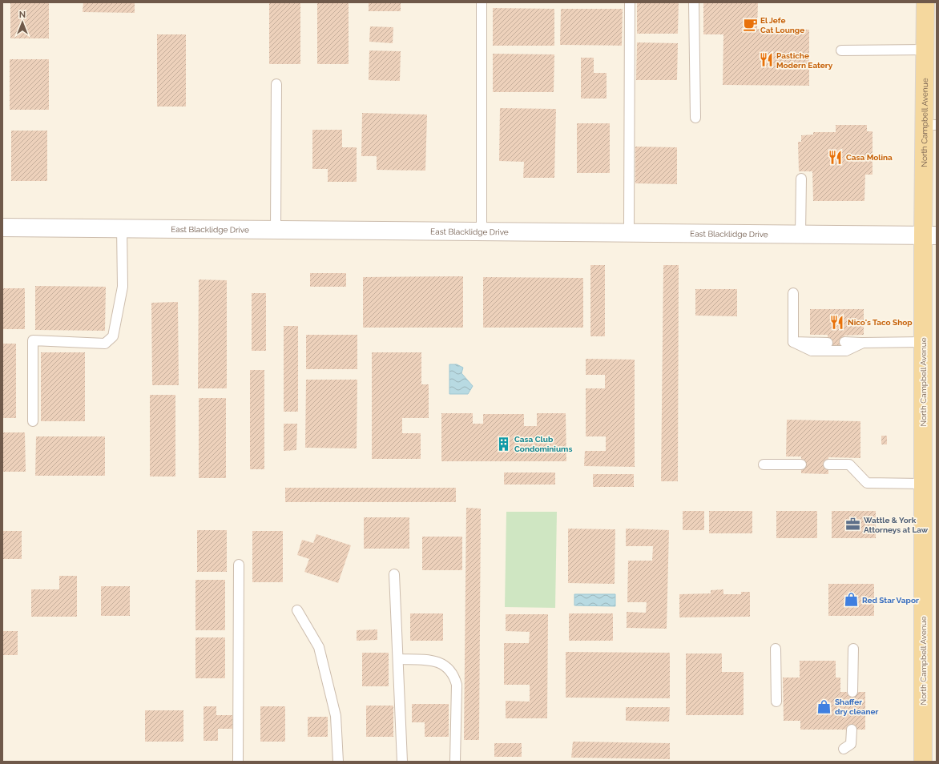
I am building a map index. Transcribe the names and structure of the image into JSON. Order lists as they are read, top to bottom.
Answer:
{
  "streets": {
    "main road": ["North Campbell Avenue"],
    "street": ["East Blacklidge Drive"]
  },
  "crossings": [
    ["North Campbell Avenue", "East Blacklidge Drive"]
  ],
  "places": {
    "cafe": ["El Jefe Cat Lounge"],
    "restaurant": ["Pastiche Modern Eatery", "Casa Molina", "Nico's Taco Shop"],
    "building": ["Casa Club Condominiums"],
    "office": ["Wattle & York Attorneys at Law"],
    "shop": ["Red Star Vapor", "Shaffer dry cleaner"]
  },
  "north": "top"
}
